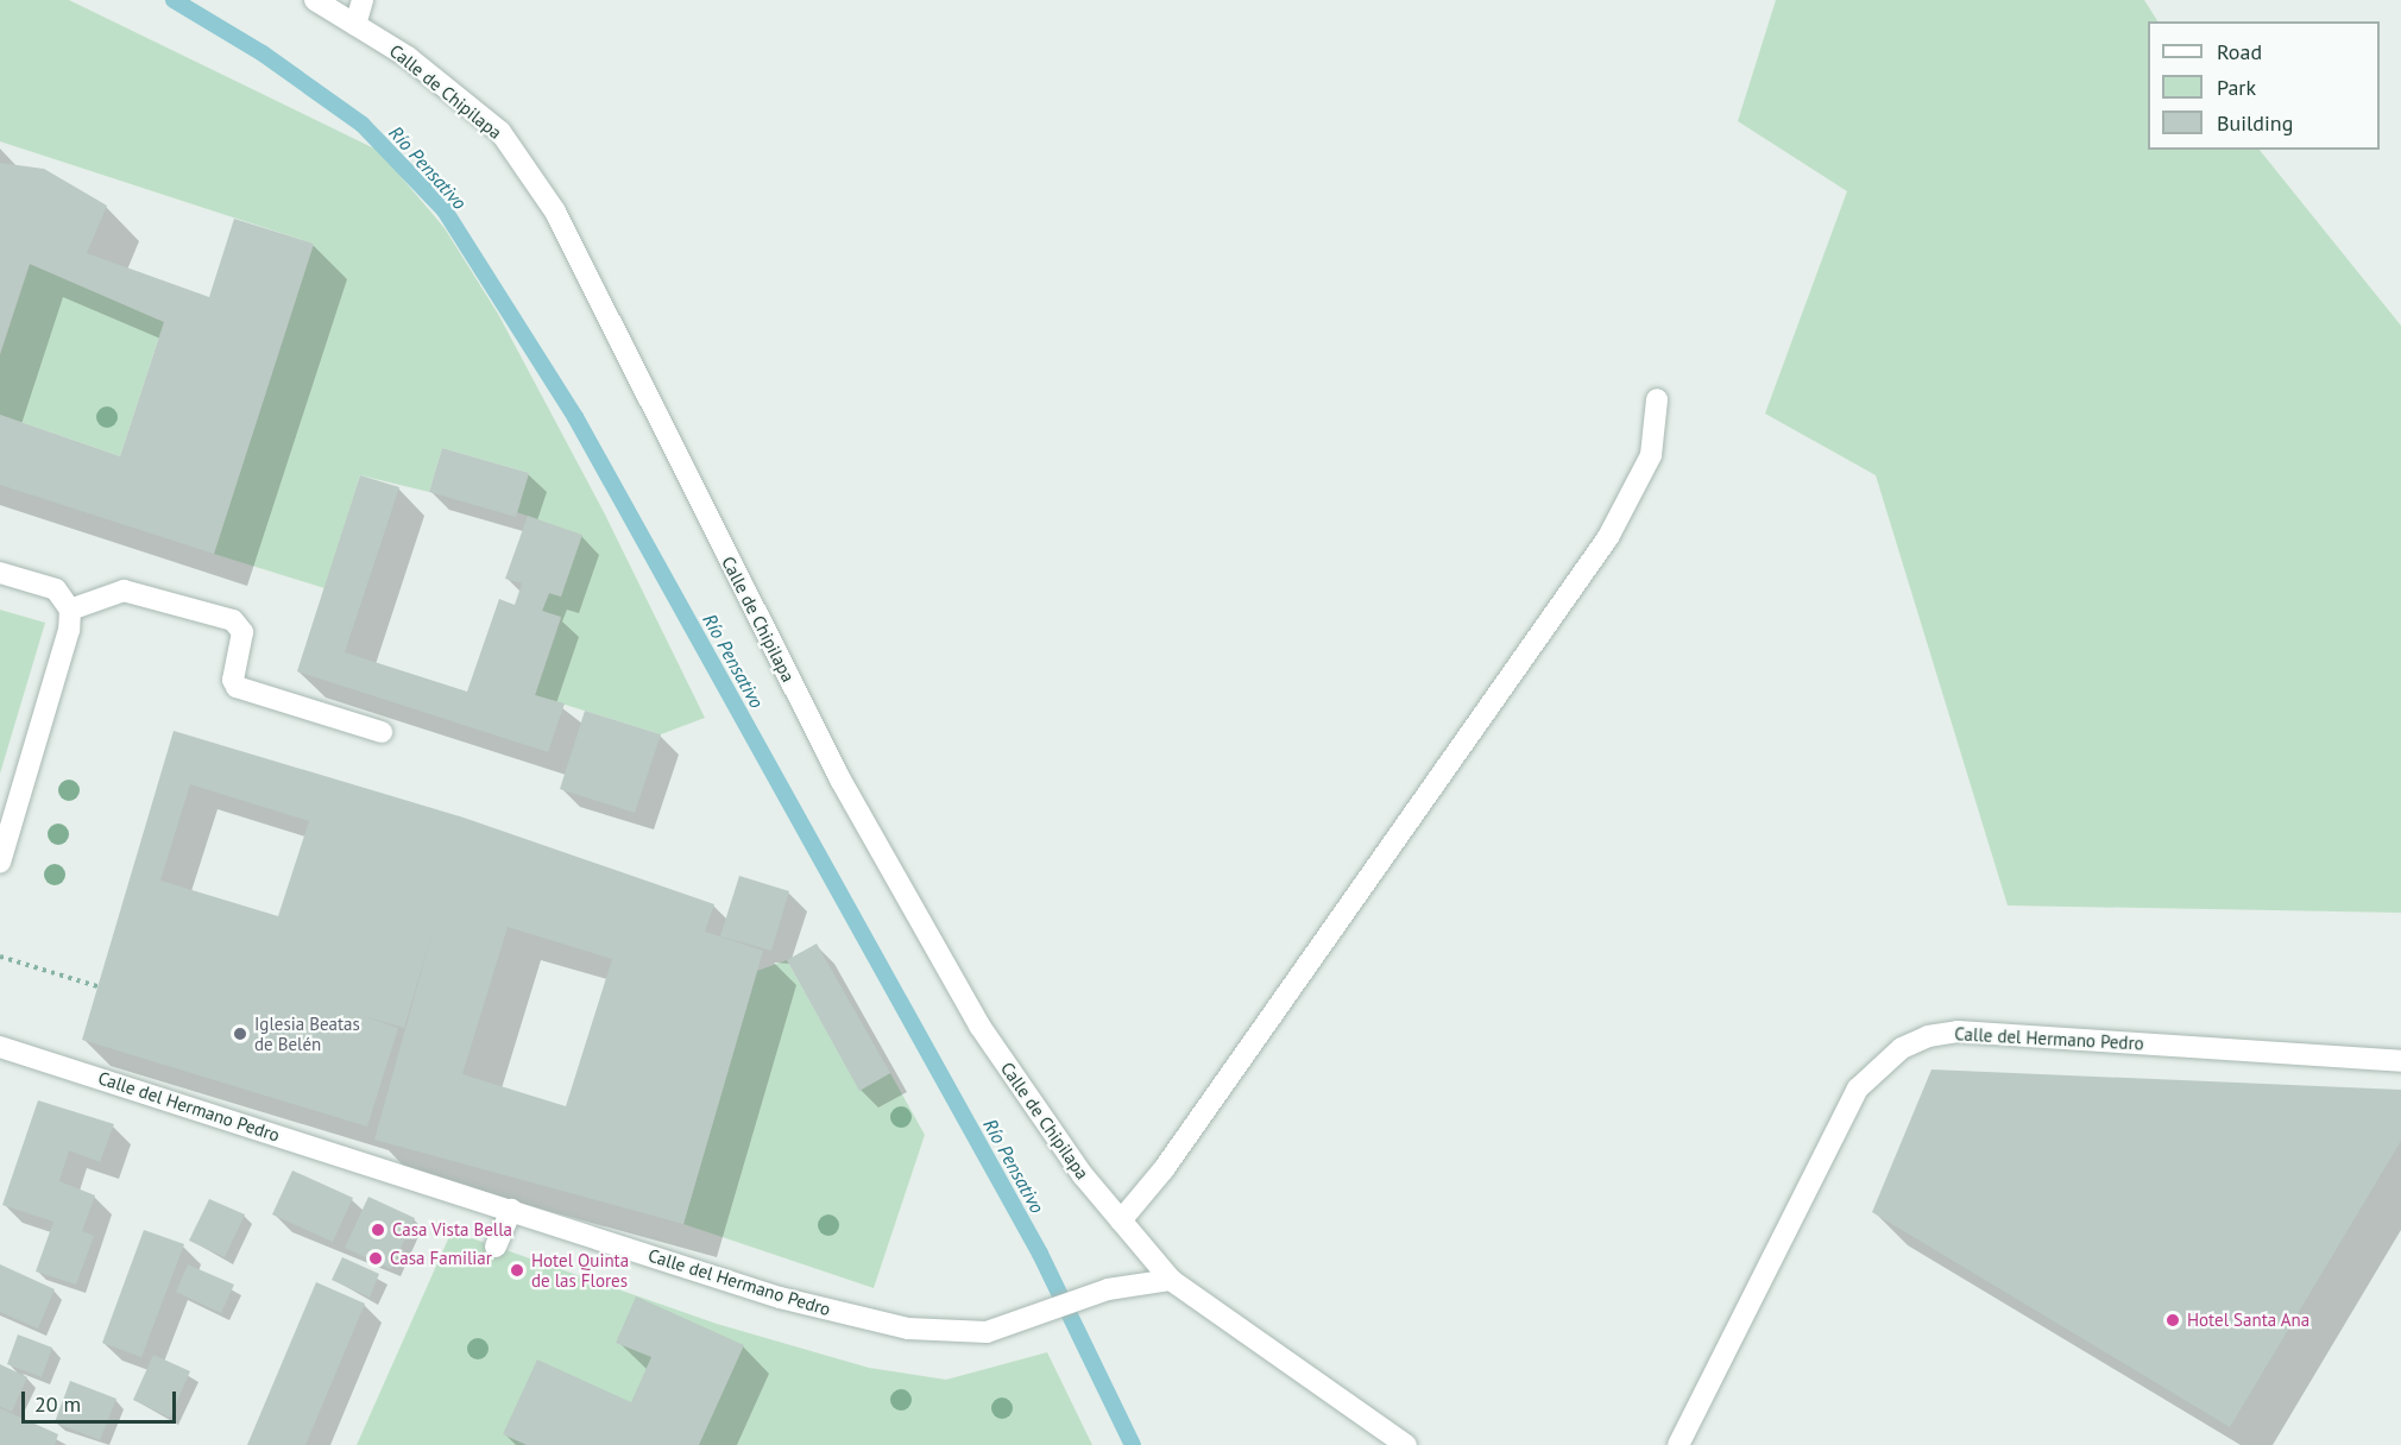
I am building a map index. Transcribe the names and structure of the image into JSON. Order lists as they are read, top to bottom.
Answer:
{
  "streets": {
    "street": ["Calle de Chipilapa", "Calle del Hermano Pedro"]
  },
  "crossings": [
    ["Calle de Chipilapa", "Calle del Hermano Pedro"]
  ],
  "water": ["Río Pensativo"],
  "places": [
    "Iglesia Beatas de Belén",
    "Casa Vista Bella",
    "Casa Familiar",
    "Hotel Quinta de las Flores",
    "Hotel Santa Ana"
  ],
  "legend": ["Road", "Park", "Building"],
  "scale_bar": "20 m"
}
